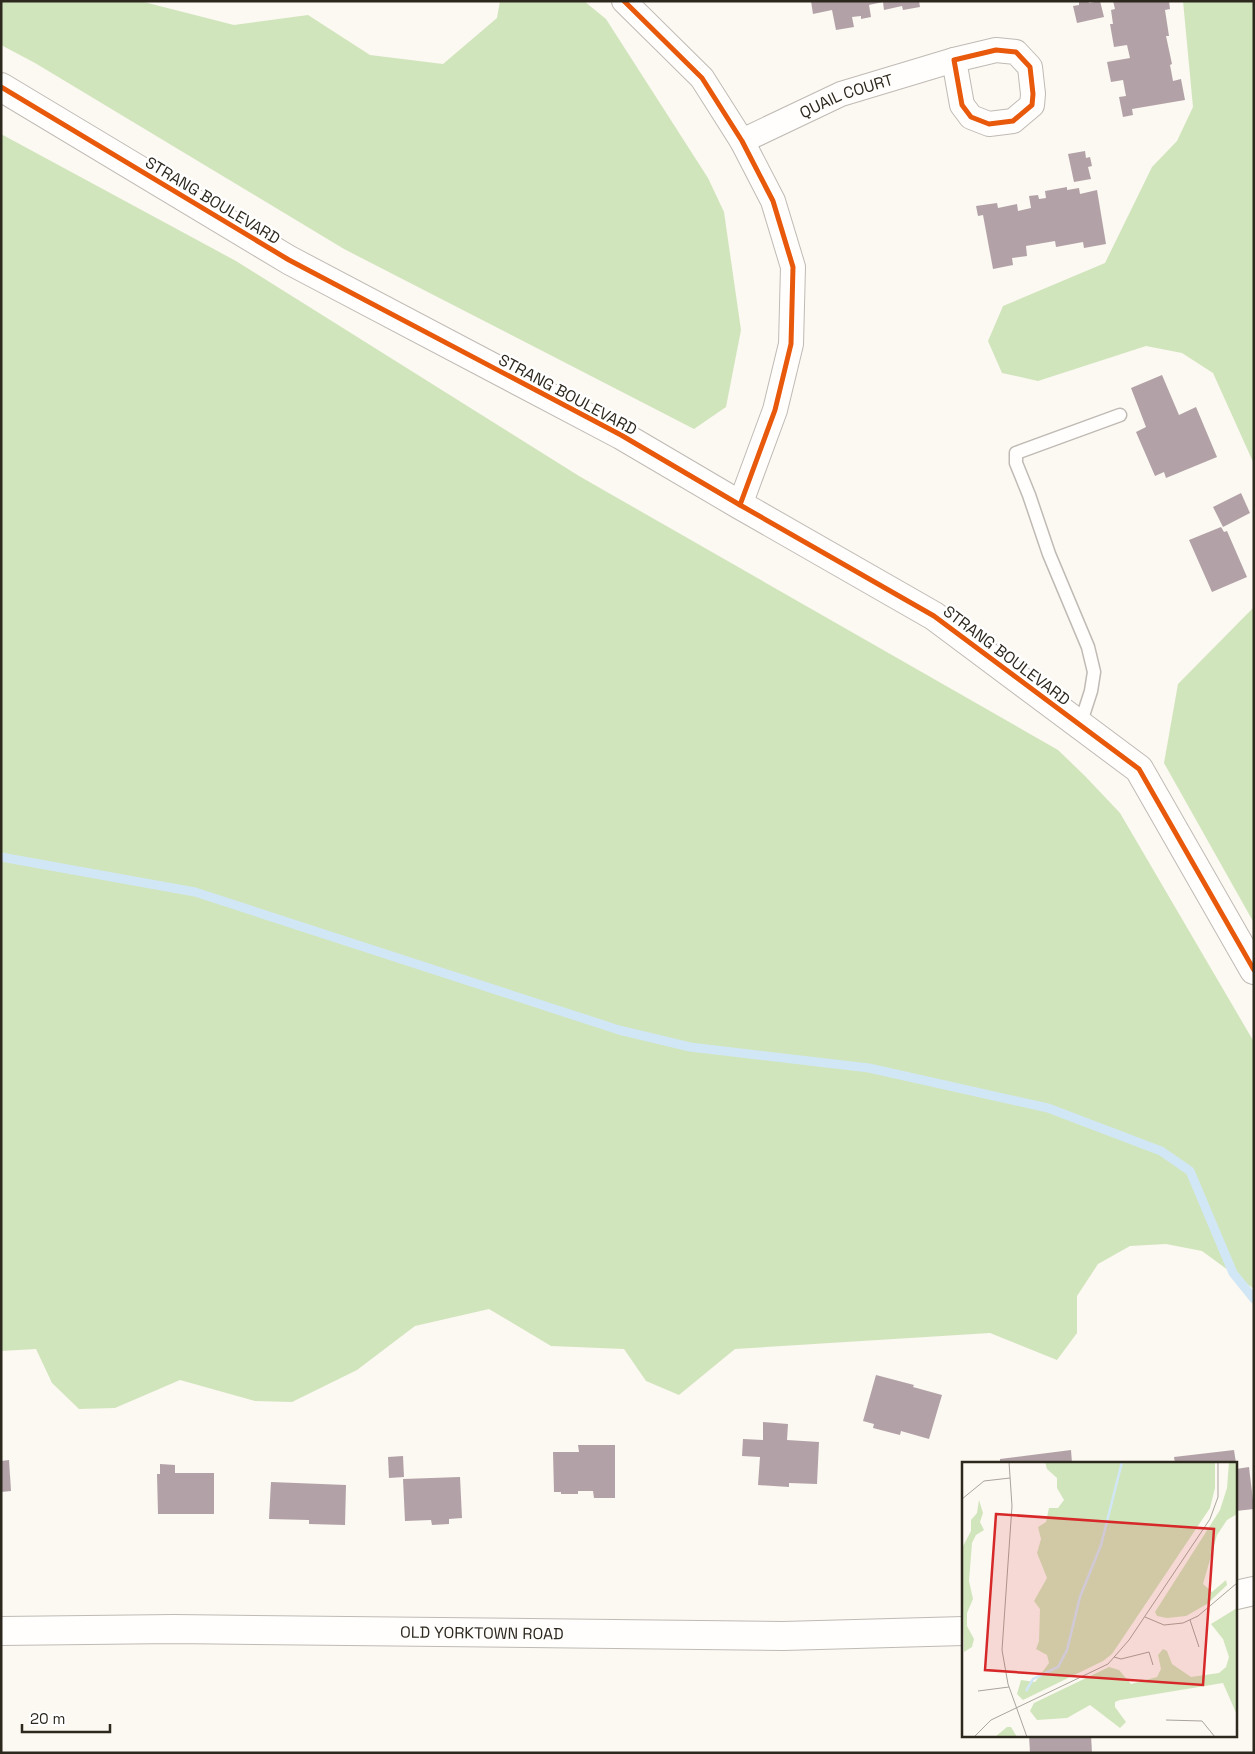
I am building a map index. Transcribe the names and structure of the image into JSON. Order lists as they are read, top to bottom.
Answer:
{
  "streets": {
    "street": ["QUAIL COURT", "STRANG BOULEVARD", "OLD YORKTOWN ROAD"]
  },
  "scale_bar": "20 m"
}
